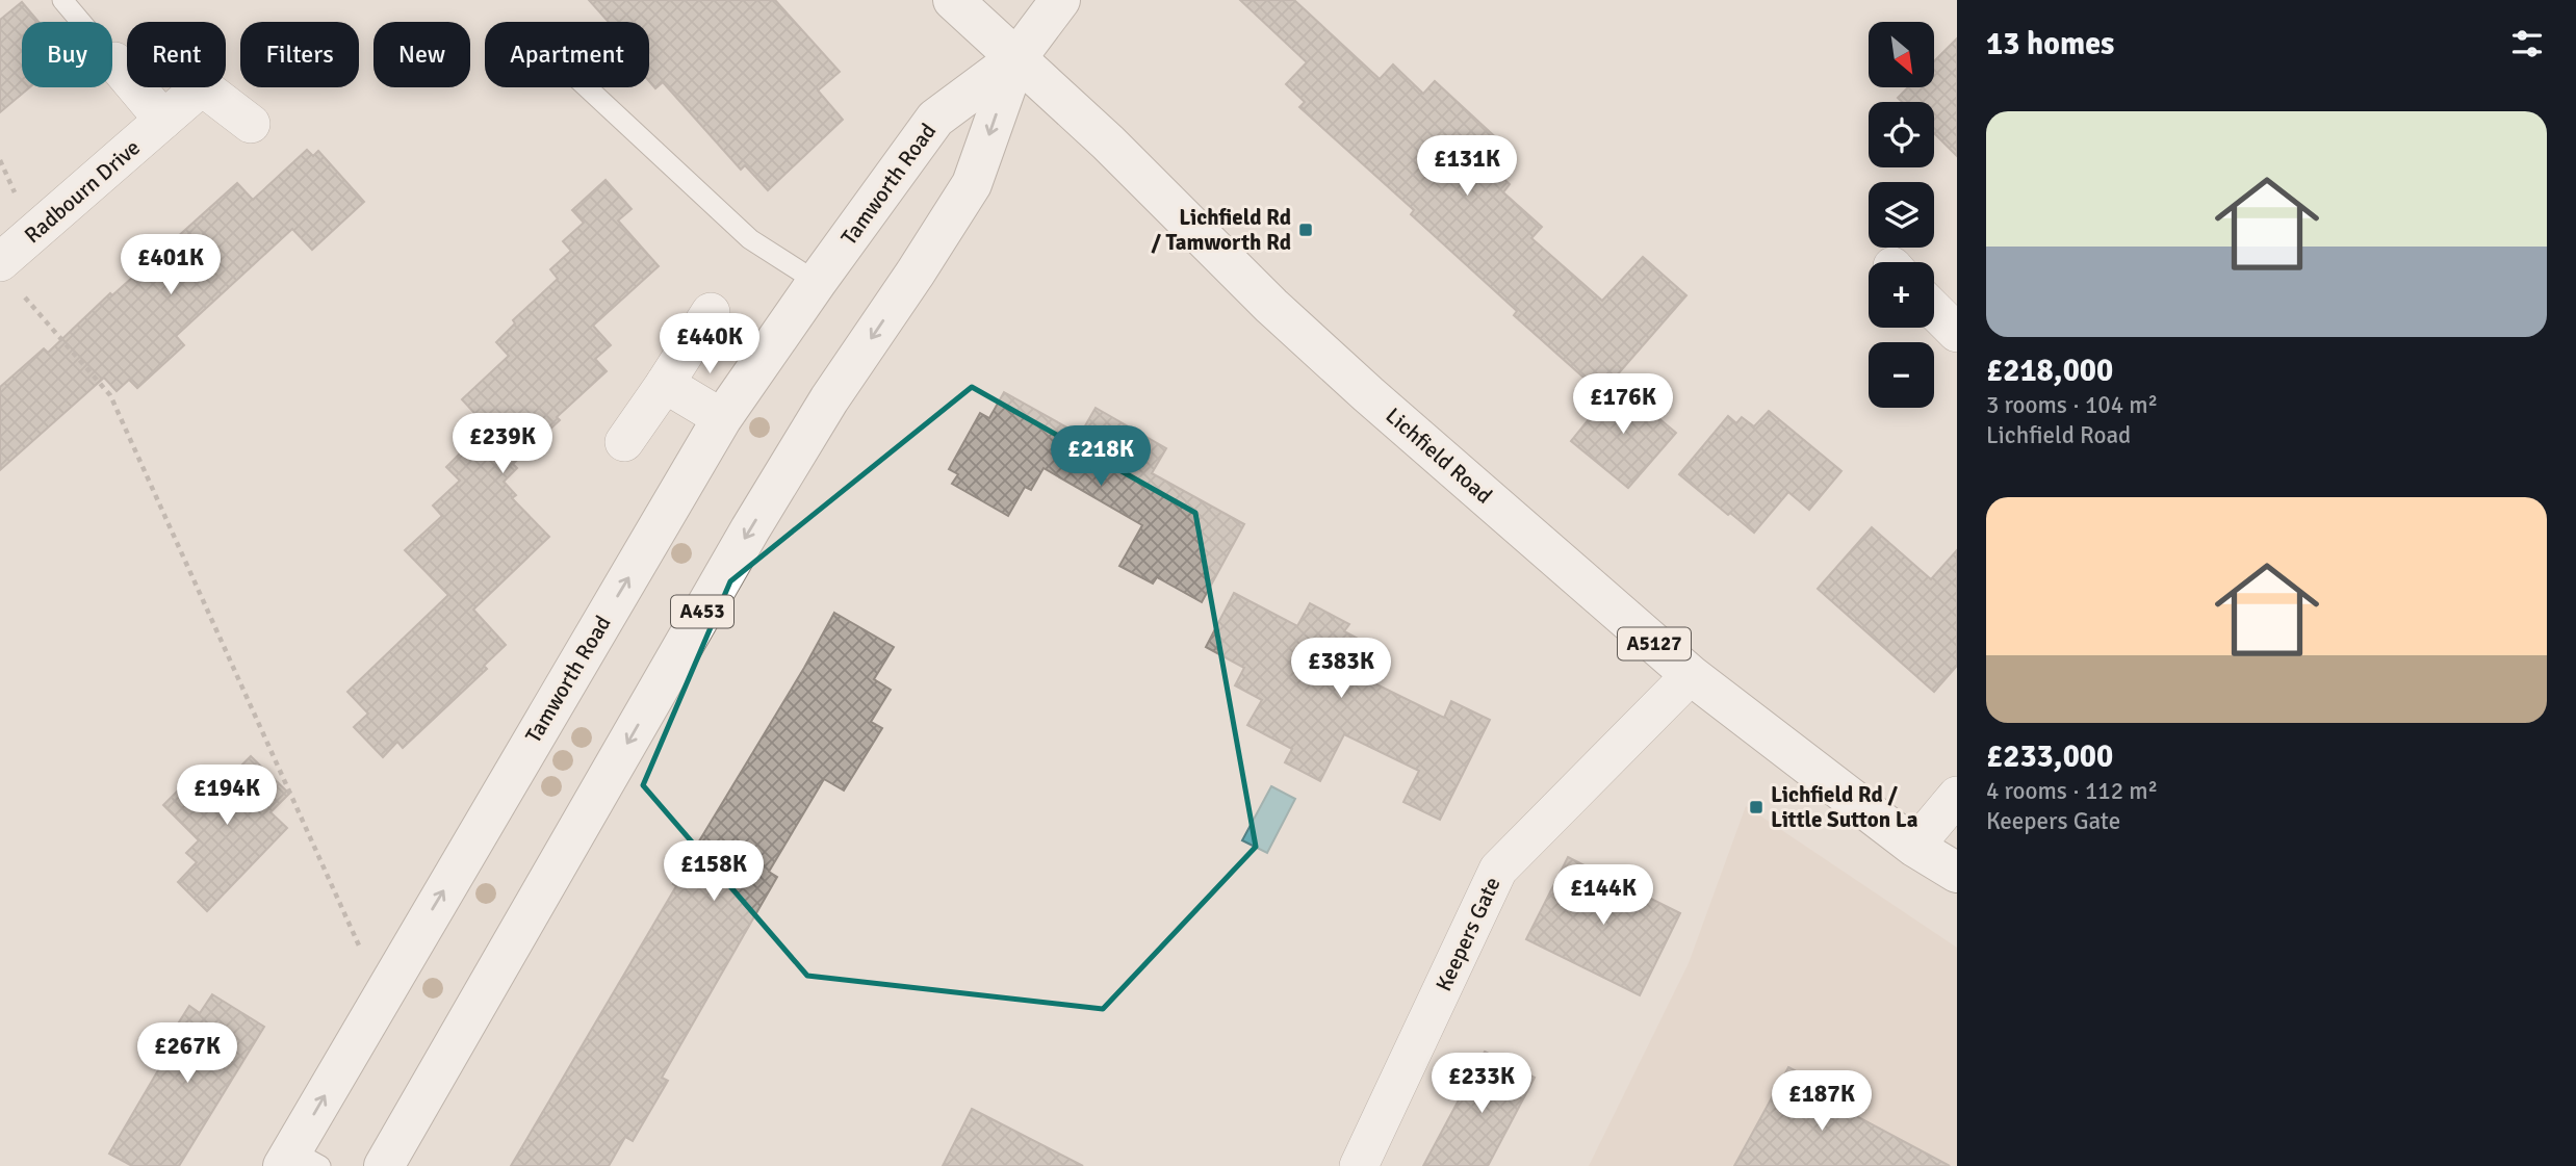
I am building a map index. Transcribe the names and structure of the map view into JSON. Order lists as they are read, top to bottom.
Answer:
{
  "streets": {
    "main road": [
      "Tamworth Road",
      "Lichfield Road",
      "A453",
      "A5127"
    ],
    "street": ["Radbourn Drive", "Keepers Gate"]
  },
  "crossings": [
    ["Tamworth Road", "Lichfield Road"],
    ["Tamworth Road", "A453"],
    ["Lichfield Road", "A453"],
    ["Lichfield Road", "Keepers Gate"]
  ],
  "places": {
    "transit": ["Lichfield Rd / Tamworth Rd", "Lichfield Rd / Little Sutton La"]
  },
  "north": "bottom right",
  "page": {
    "heading": "13 homes",
    "map_buttons": ["+", "−"],
    "chip": [
      "Buy",
      "Rent",
      "Filters",
      "New",
      "Apartment"
    ],
    "list": [
      {
        "name": "£218,000",
        "note": "3 rooms · 104 m² · Lichfield Road"
      },
      {
        "name": "£233,000",
        "note": "4 rooms · 112 m² · Keepers Gate"
      }
    ],
    "price": [
      "£131K",
      "£401K",
      "£440K",
      "£176K",
      "£239K",
      "£218K",
      "£383K",
      "£194K",
      "£158K",
      "£144K",
      "£267K",
      "£233K",
      "£187K"
    ]
  }
}
